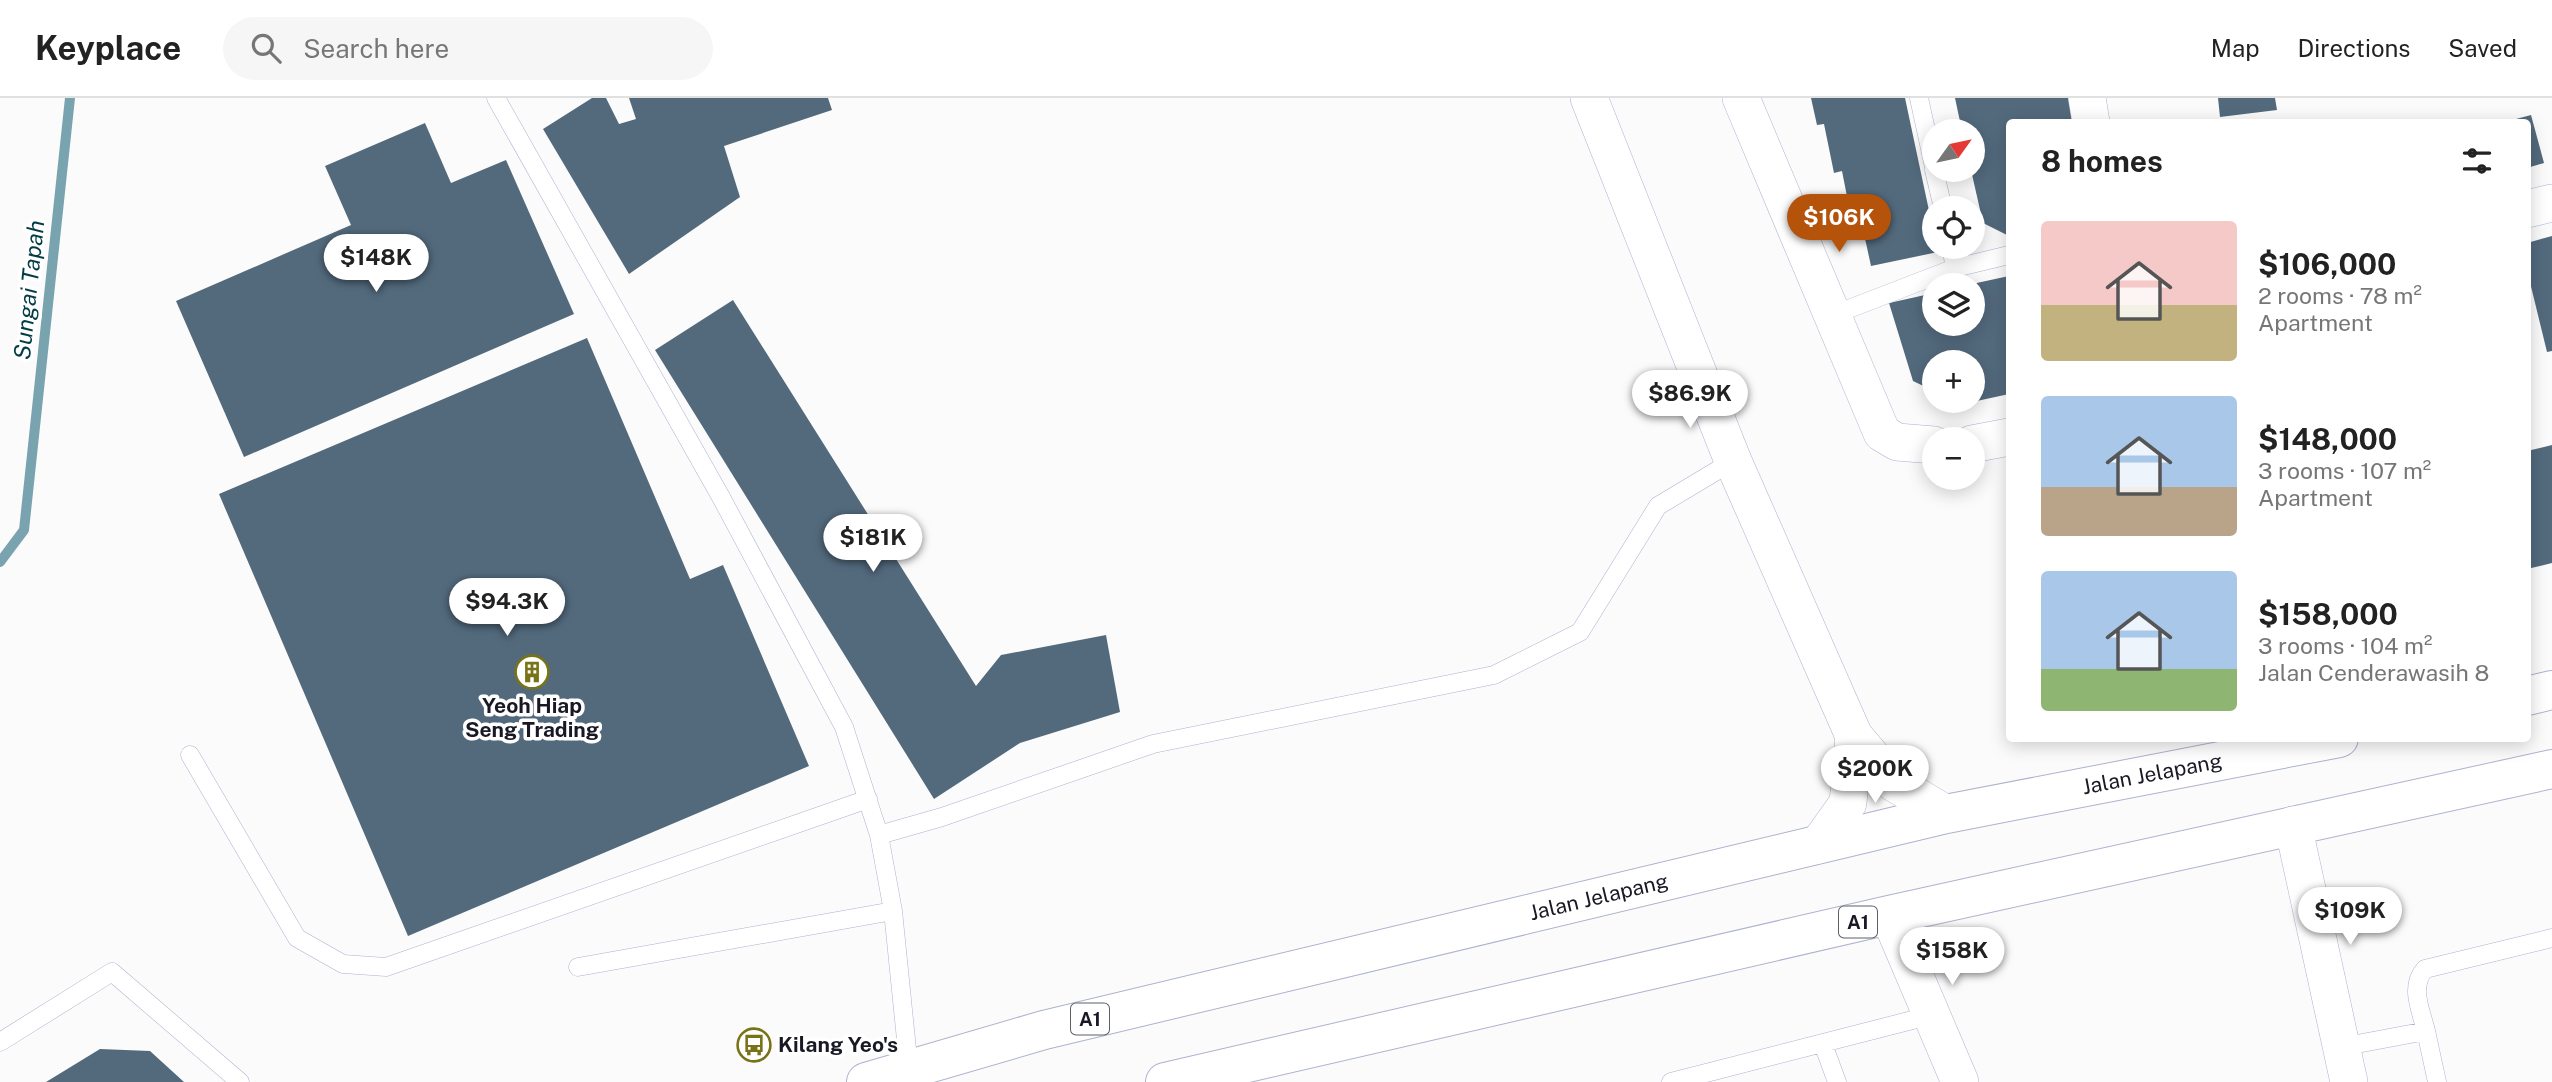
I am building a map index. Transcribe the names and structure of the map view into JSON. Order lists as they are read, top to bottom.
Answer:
{
  "streets": {
    "main road": ["Jalan Jelapang", "A1"]
  },
  "water": ["Sungai Tapah"],
  "places": {
    "building": ["Yeoh Hiap Seng Trading"],
    "bus stop": ["Kilang Yeo's"]
  },
  "north": "top right",
  "page": {
    "header": "Keyplace",
    "search": "Search here",
    "nav": ["Map", "Directions", "Saved"],
    "map_buttons": ["+", "−"],
    "heading": "8 homes",
    "price": [
      "$106K",
      "$148K",
      "$86.9K",
      "$181K",
      "$94.3K",
      "$200K",
      "$109K",
      "$158K"
    ],
    "list": [
      {
        "name": "$106,000",
        "note": "2 rooms · 78 m² · Apartment"
      },
      {
        "name": "$148,000",
        "note": "3 rooms · 107 m² · Apartment"
      },
      {
        "name": "$158,000",
        "note": "3 rooms · 104 m² · Jalan Cenderawasih 8"
      }
    ]
  }
}
